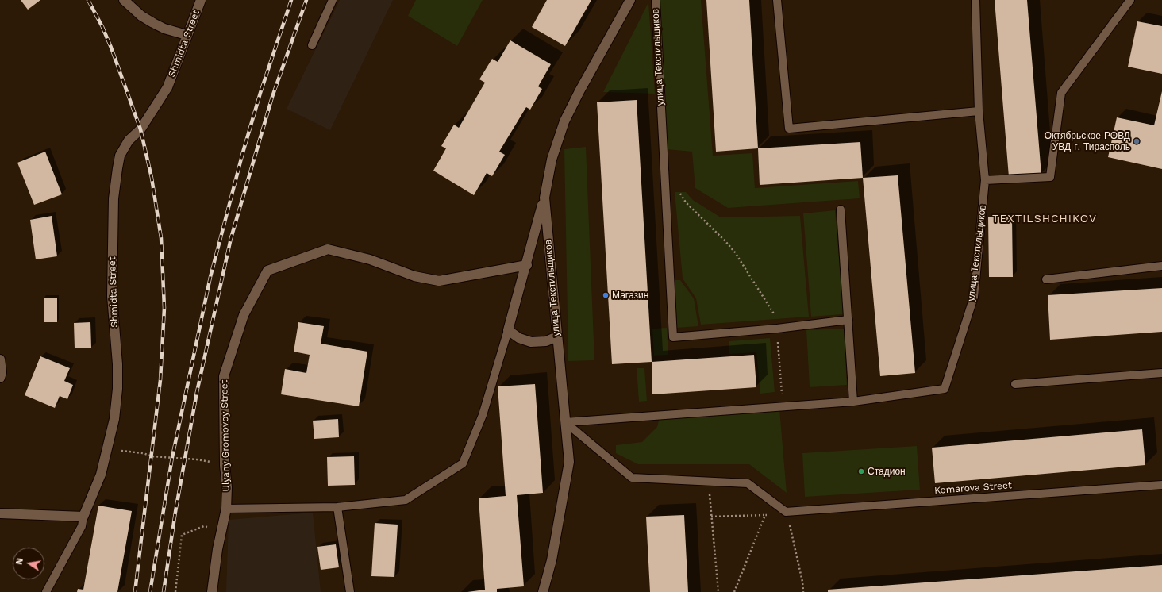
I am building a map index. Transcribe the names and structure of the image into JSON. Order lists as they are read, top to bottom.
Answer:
{
  "streets": {
    "street": ["Shmidta Street", "улица Текстильщиков", "Ulyany Gromovoy Street"],
    "lane": ["Komarova Street"]
  },
  "districts": ["TEXTILSHCHIKOV"],
  "places": ["Октябрьское РОВД УВД г. Тирасполь", "Магазин", "Стадион"],
  "north": "left"
}
